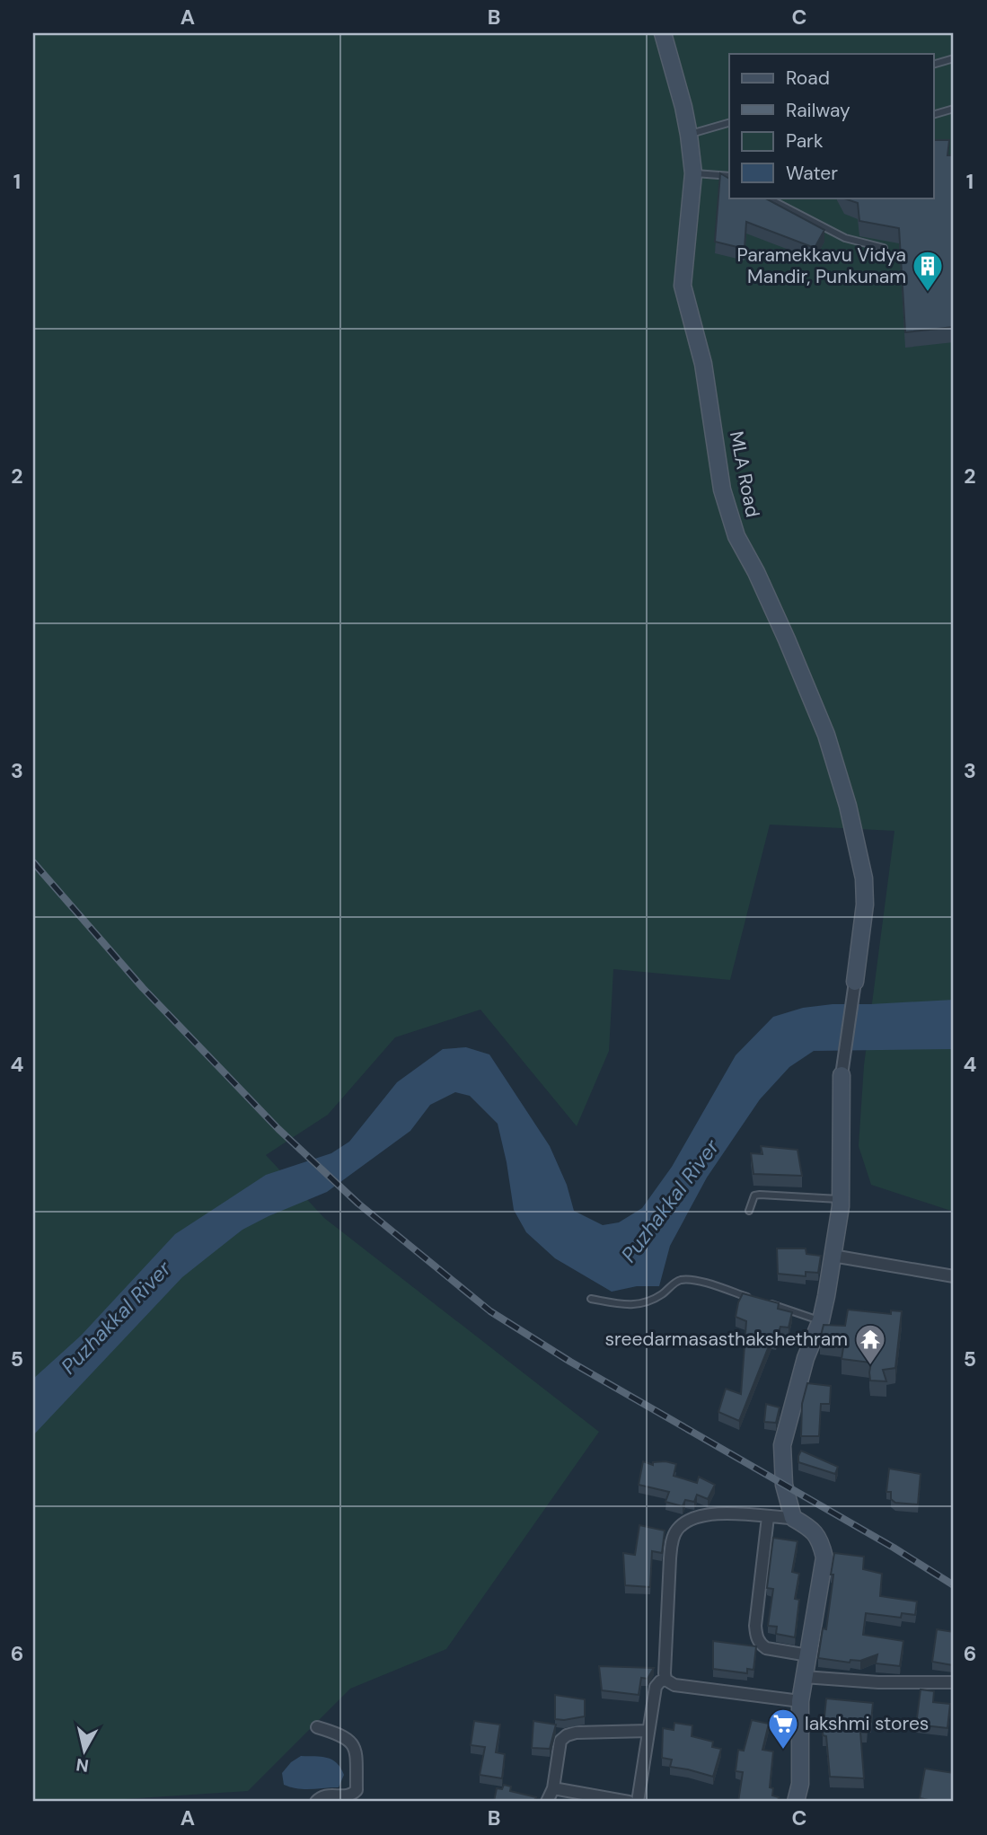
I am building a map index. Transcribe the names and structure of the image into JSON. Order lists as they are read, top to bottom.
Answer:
{
  "streets": {
    "street": ["MLA Road"]
  },
  "water": ["Puzhakkal River"],
  "places": {
    "building": ["Paramekkavu Vidya Mandir, Punkunam"],
    "temple": ["sreedarmasasthakshethram"],
    "supermarket": ["lakshmi stores"]
  },
  "legend": [
    "Road",
    "Railway",
    "Park",
    "Water"
  ],
  "north": "bottom",
  "grid": {
    "columns": ["A", "B", "C"],
    "rows": [
      "1",
      "2",
      "3",
      "4",
      "5",
      "6"
    ]
  }
}
